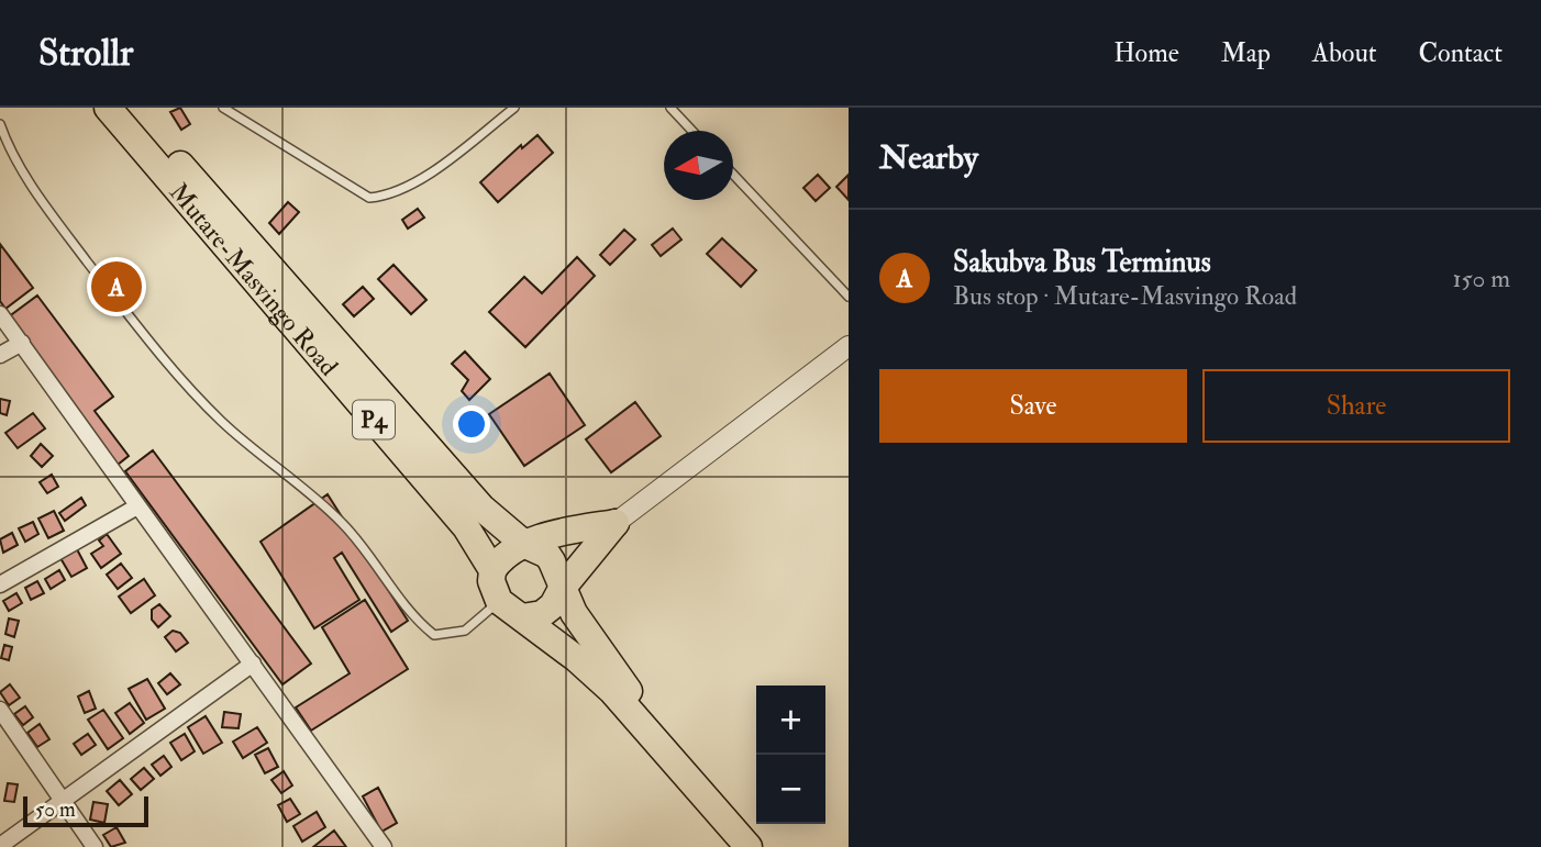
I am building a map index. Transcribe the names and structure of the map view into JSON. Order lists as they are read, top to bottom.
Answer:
{
  "streets": {
    "highway": ["Mutare-Masvingo Road", "P4"]
  },
  "scale_bar": "50 m",
  "north": "left",
  "page": {
    "header": "Strollr",
    "nav": [
      "Home",
      "Map",
      "About",
      "Contact"
    ],
    "heading": "Nearby",
    "list": [
      {
        "mark": "A",
        "name": "Sakubva Bus Terminus",
        "note": "Bus stop · Mutare-Masvingo Road",
        "value": "150 m"
      }
    ],
    "pins": "A",
    "buttons": ["Save", "Share"],
    "map_buttons": ["+", "−"],
    "scale": "50 m"
  }
}
